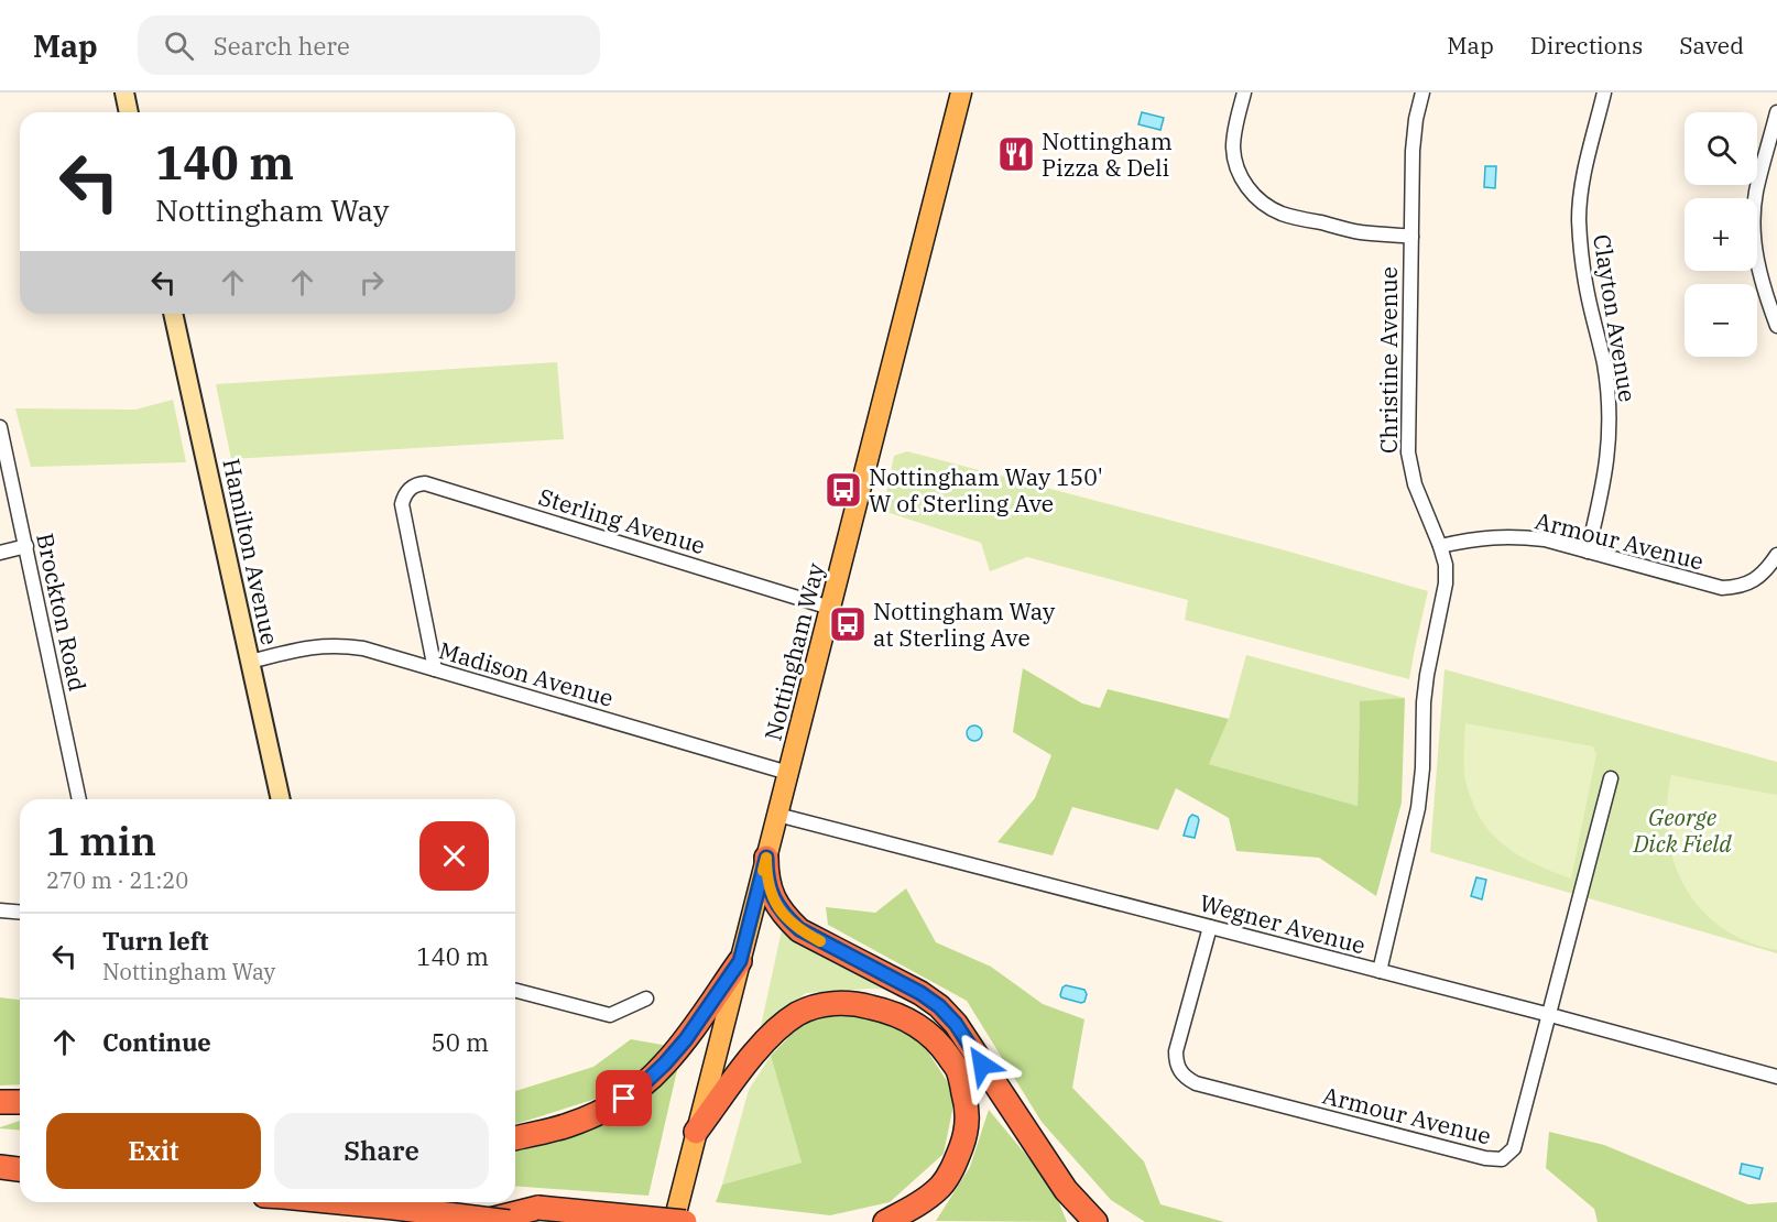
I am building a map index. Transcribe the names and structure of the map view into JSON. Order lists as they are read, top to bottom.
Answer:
{
  "streets": {
    "main road": ["Hamilton Avenue", "Nottingham Way"],
    "street": [
      "Clayton Avenue",
      "Christine Avenue",
      "Sterling Avenue",
      "Armour Avenue",
      "Brockton Road",
      "Madison Avenue",
      "Wegner Avenue"
    ]
  },
  "crossings": [
    ["Clayton Avenue", "Armour Avenue"],
    ["Christine Avenue", "Armour Avenue"],
    ["Christine Avenue", "Wegner Avenue"],
    ["Sterling Avenue", "Nottingham Way"],
    ["Sterling Avenue", "Madison Avenue"],
    ["Armour Avenue", "Wegner Avenue"],
    ["Hamilton Avenue", "Madison Avenue"],
    ["Nottingham Way", "Madison Avenue"],
    ["Nottingham Way", "Wegner Avenue"]
  ],
  "parks": ["George Dick Field"],
  "places": {
    "restaurant": ["Nottingham Pizza & Deli"],
    "bus stop": ["Nottingham Way 150' W of Sterling Ave", "Nottingham Way at Sterling Ave"]
  },
  "page": {
    "header": "Map",
    "search": "Search here",
    "nav": ["Map", "Directions", "Saved"],
    "map_buttons": ["+", "−"],
    "turn": ["140 m", "Nottingham Way"],
    "heading": ["1 min", "270 m · 21:20"],
    "list": [
      {
        "name": "Turn left",
        "note": "Nottingham Way",
        "value": "140 m"
      },
      {
        "name": "Continue",
        "value": "50 m"
      }
    ],
    "buttons": ["Exit", "Share"]
  }
}
